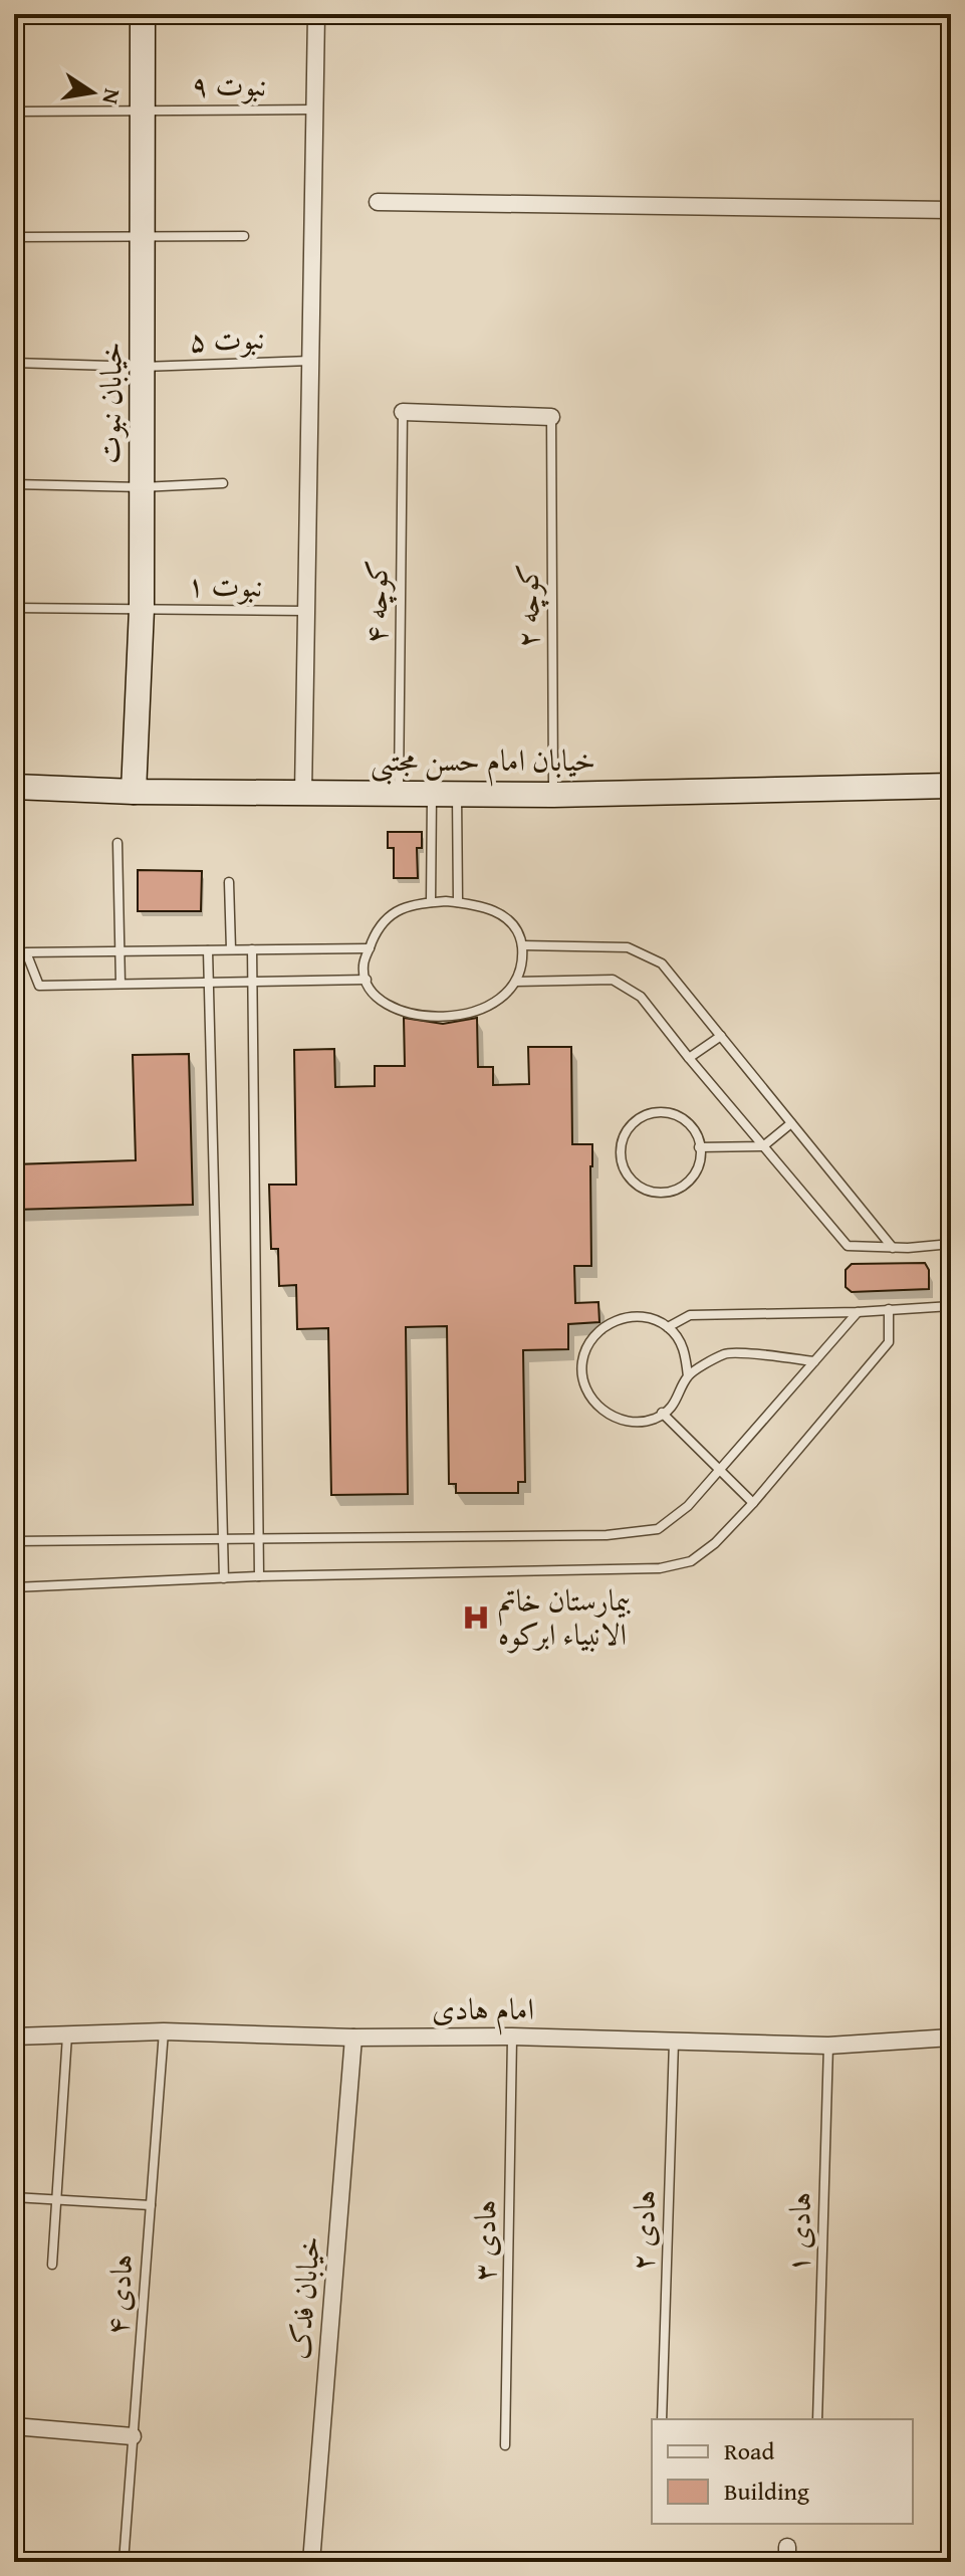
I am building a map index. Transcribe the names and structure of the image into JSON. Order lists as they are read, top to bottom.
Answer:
{
  "streets": {
    "street": [
      "خیابان نبوت",
      "خیابان امام حسن مجتبی",
      "امام هادی",
      "خیابان فدک"
    ],
    "lane": [
      "نبوت ۹",
      "نبوت ۵",
      "نبوت ۱",
      "کوچه ۴",
      "کوچه ۲",
      "هادی ۲",
      "هادی ۱",
      "هادی ۳",
      "هادی ۴"
    ]
  },
  "crossings": [
    ["نبوت ۹", "خیابان نبوت"],
    ["نبوت ۵", "خیابان نبوت"],
    ["خیابان نبوت", "نبوت ۱"],
    ["خیابان نبوت", "خیابان امام حسن مجتبی"],
    ["کوچه ۴", "خیابان امام حسن مجتبی"],
    ["کوچه ۲", "خیابان امام حسن مجتبی"],
    ["امام هادی", "هادی ۲"],
    ["امام هادی", "هادی ۱"],
    ["امام هادی", "هادی ۳"],
    ["امام هادی", "هادی ۴"],
    ["امام هادی", "خیابان فدک"]
  ],
  "places": {
    "hospital": ["بیمارستان خاتم الانبیاء ابرکوه"]
  },
  "legend": ["Road", "Building"],
  "north": "right"
}
